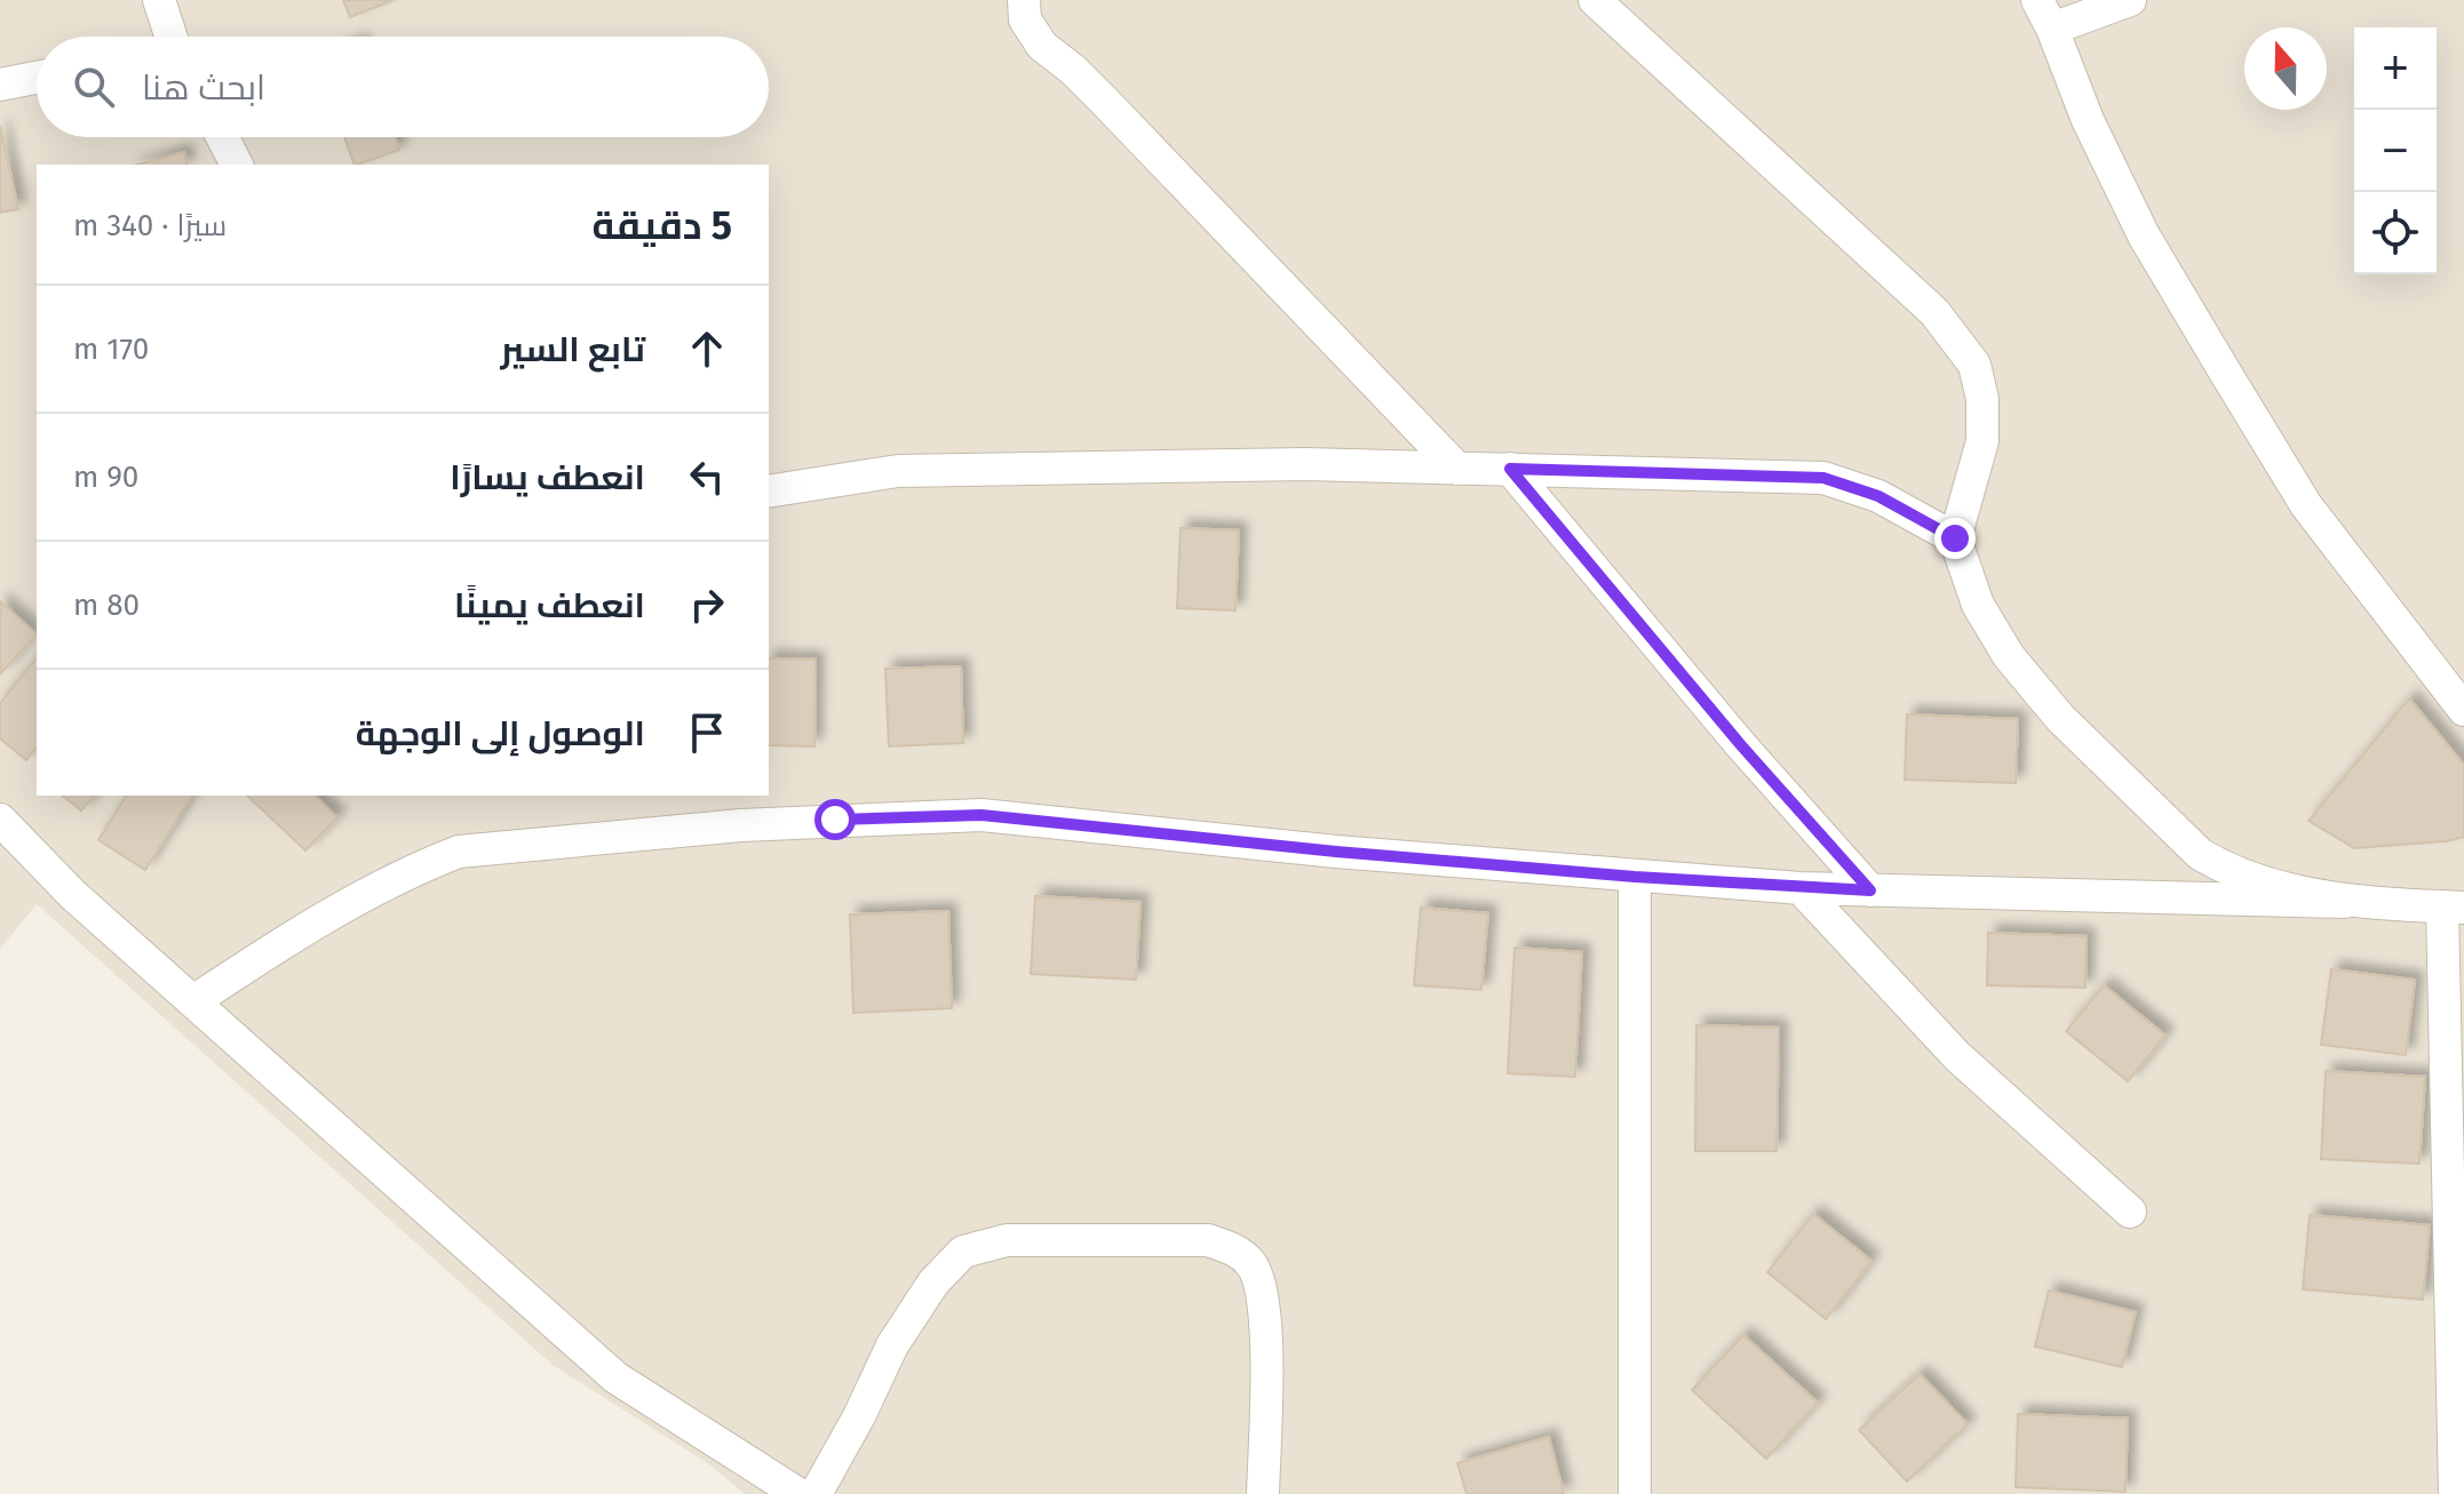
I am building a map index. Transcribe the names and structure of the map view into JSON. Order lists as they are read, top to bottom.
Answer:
{
  "north": "top",
  "page": {
    "map_buttons": ["+", "−"],
    "search": "ابحث هنا",
    "heading": ["5 دقيقة", "سيرًا · 340 m"],
    "list": [
      ["تابع السير", "170 m"],
      ["انعطف يسارًا", "90 m"],
      ["انعطف يمينًا", "80 m"],
      "الوصول إلى الوجهة"
    ]
  }
}
